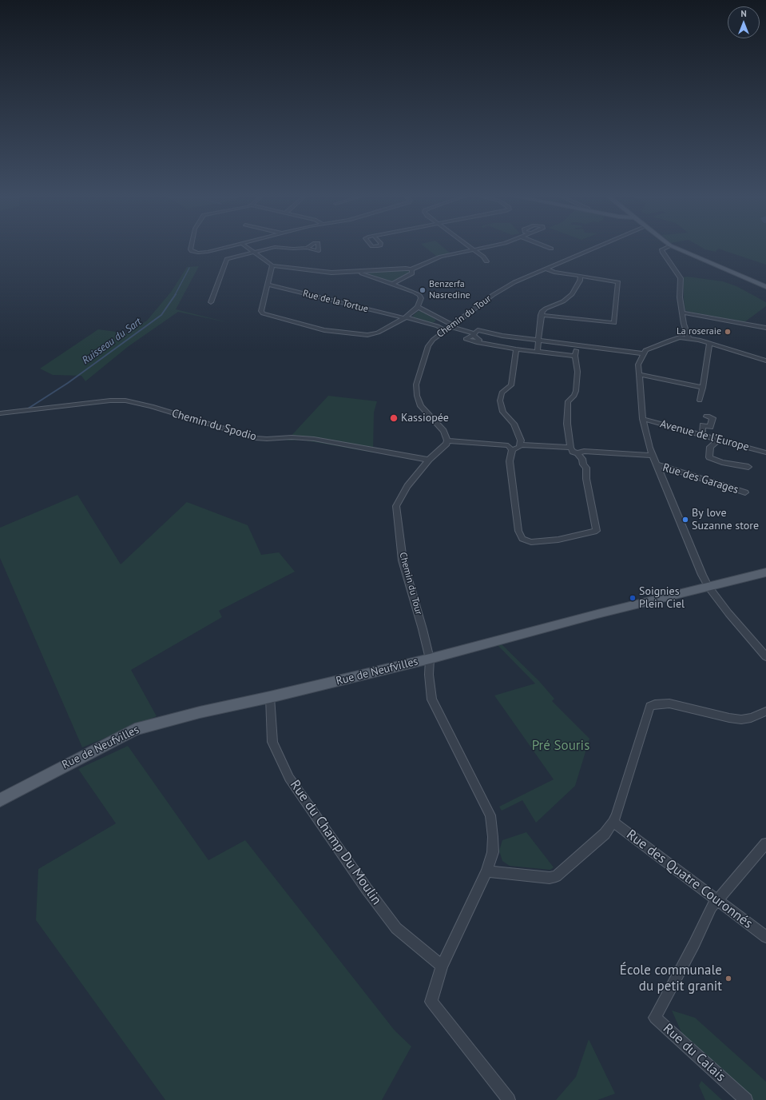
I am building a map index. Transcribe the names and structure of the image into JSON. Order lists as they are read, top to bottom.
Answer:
{
  "streets": {
    "main road": ["Rue de Neufvilles"],
    "street": [
      "Rue de la Tortue",
      "Chemin du Tour",
      "Chemin du Spodio",
      "Avenue de l'Europe",
      "Rue des Garages",
      "Rue du Champ Du Moulin",
      "Rue des Quatre Couronnés",
      "Rue du Calais"
    ]
  },
  "crossings": [
    ["Rue de la Tortue", "Chemin du Tour"],
    ["Chemin du Tour", "Chemin du Spodio"],
    ["Chemin du Tour", "Rue de Neufvilles"],
    ["Chemin du Tour", "Rue du Champ Du Moulin"],
    ["Rue de Neufvilles", "Rue du Champ Du Moulin"],
    ["Rue des Quatre Couronnés", "Rue du Calais"]
  ],
  "water": ["Ruisseau du Sart"],
  "parks": ["Pré Souris"],
  "places": [
    "Benzerfa Nasredine",
    "La roseraie",
    "Kassiopée",
    "By love Suzanne store",
    "Soignies Plein Ciel",
    "École communale du petit granit"
  ],
  "north": "top"
}
